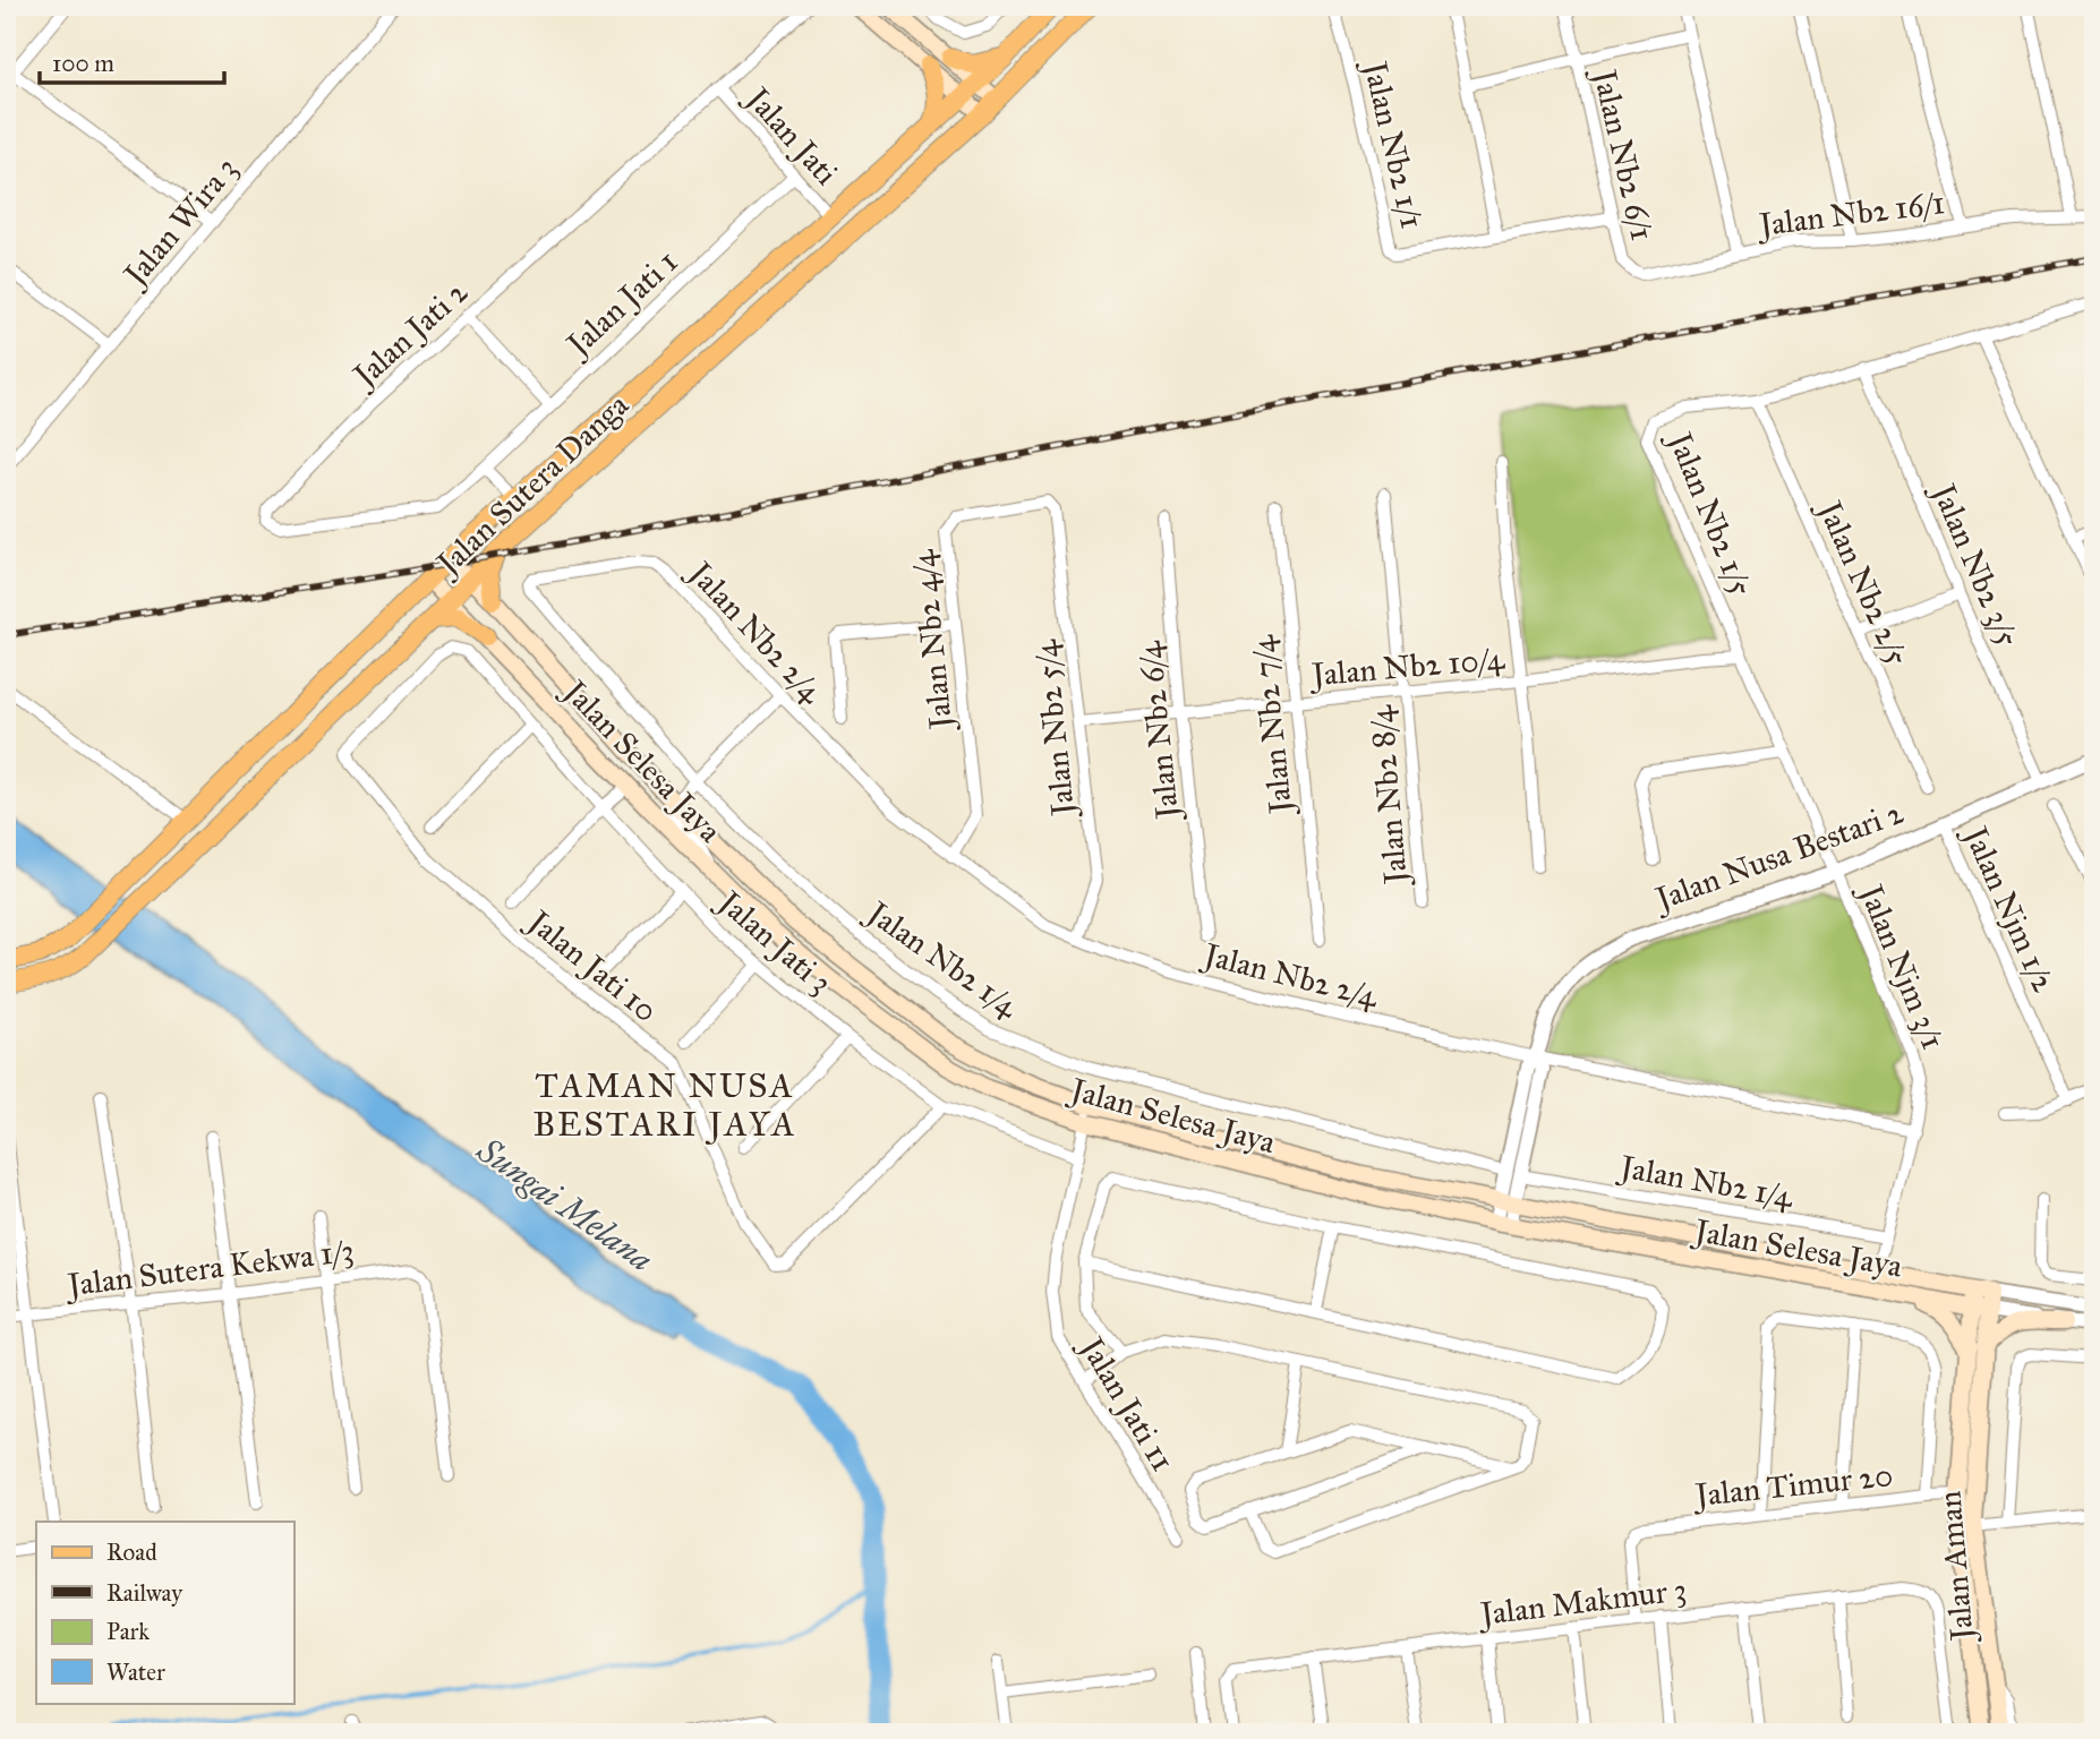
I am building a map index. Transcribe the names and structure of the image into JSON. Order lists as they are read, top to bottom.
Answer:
{
  "streets": {
    "main road": ["Jalan Sutera Danga", "Jalan Selesa Jaya", "Jalan Aman"],
    "street": [
      "Jalan Jati",
      "Jalan Nb2 1/1",
      "Jalan Nb2 6/1",
      "Jalan Nb2 16/1",
      "Jalan Wira 3",
      "Jalan Jati 1",
      "Jalan Jati 2",
      "Jalan Nb2 1/5",
      "Jalan Nb2 3/5",
      "Jalan Nb2 2/5",
      "Jalan Nb2 2/4",
      "Jalan Nb2 4/4",
      "Jalan Nb2 10/4",
      "Jalan Nb2 7/4",
      "Jalan Nb2 5/4",
      "Jalan Nb2 6/4",
      "Jalan Nb2 8/4",
      "Jalan Nusa Bestari 2",
      "Jalan Njm 1/2",
      "Jalan Jati 3",
      "Jalan Nb2 1/4",
      "Jalan Jati 10",
      "Jalan Njm 3/1",
      "Jalan Sutera Kekwa 1/3",
      "Jalan Jati 11",
      "Jalan Timur 20",
      "Jalan Makmur 3"
    ]
  },
  "crossings": [
    ["Jalan Jati", "Jalan Jati 1"],
    ["Jalan Jati", "Jalan Jati 2"],
    ["Jalan Jati", "Jalan Sutera Danga"],
    ["Jalan Nb2 6/1", "Jalan Nb2 16/1"],
    ["Jalan Jati 1", "Jalan Jati 2"],
    ["Jalan Sutera Danga", "Jalan Selesa Jaya"],
    ["Jalan Nb2 1/5", "Jalan Nb2 3/5"],
    ["Jalan Nb2 1/5", "Jalan Nb2 2/5"],
    ["Jalan Nb2 1/5", "Jalan Nb2 10/4"],
    ["Jalan Nb2 1/5", "Jalan Nusa Bestari 2"],
    ["Jalan Nb2 1/5", "Jalan Njm 3/1"],
    ["Jalan Nb2 3/5", "Jalan Nusa Bestari 2"],
    ["Jalan Nb2 2/4", "Jalan Nb2 4/4"],
    ["Jalan Nb2 2/4", "Jalan Nb2 5/4"],
    ["Jalan Nb2 2/4", "Jalan Nusa Bestari 2"],
    ["Jalan Nb2 2/4", "Jalan Nb2 1/4"],
    ["Jalan Nb2 2/4", "Jalan Njm 3/1"],
    ["Jalan Nb2 4/4", "Jalan Nb2 5/4"],
    ["Jalan Nb2 10/4", "Jalan Nb2 7/4"],
    ["Jalan Nb2 10/4", "Jalan Nb2 5/4"],
    ["Jalan Nb2 10/4", "Jalan Nb2 6/4"],
    ["Jalan Nb2 10/4", "Jalan Nb2 8/4"],
    ["Jalan Selesa Jaya", "Jalan Nusa Bestari 2"],
    ["Jalan Selesa Jaya", "Jalan Jati 11"],
    ["Jalan Nusa Bestari 2", "Jalan Njm 1/2"],
    ["Jalan Nusa Bestari 2", "Jalan Nb2 1/4"],
    ["Jalan Nusa Bestari 2", "Jalan Njm 3/1"],
    ["Jalan Jati 3", "Jalan Jati 10"],
    ["Jalan Jati 3", "Jalan Jati 11"],
    ["Jalan Timur 20", "Jalan Aman"],
    ["Jalan Timur 20", "Jalan Makmur 3"]
  ],
  "districts": ["TAMAN NUSA BESTARI JAYA"],
  "water": ["Sungai Melana"],
  "legend": [
    "Road",
    "Railway",
    "Park",
    "Water"
  ],
  "scale_bar": "100 m"
}
